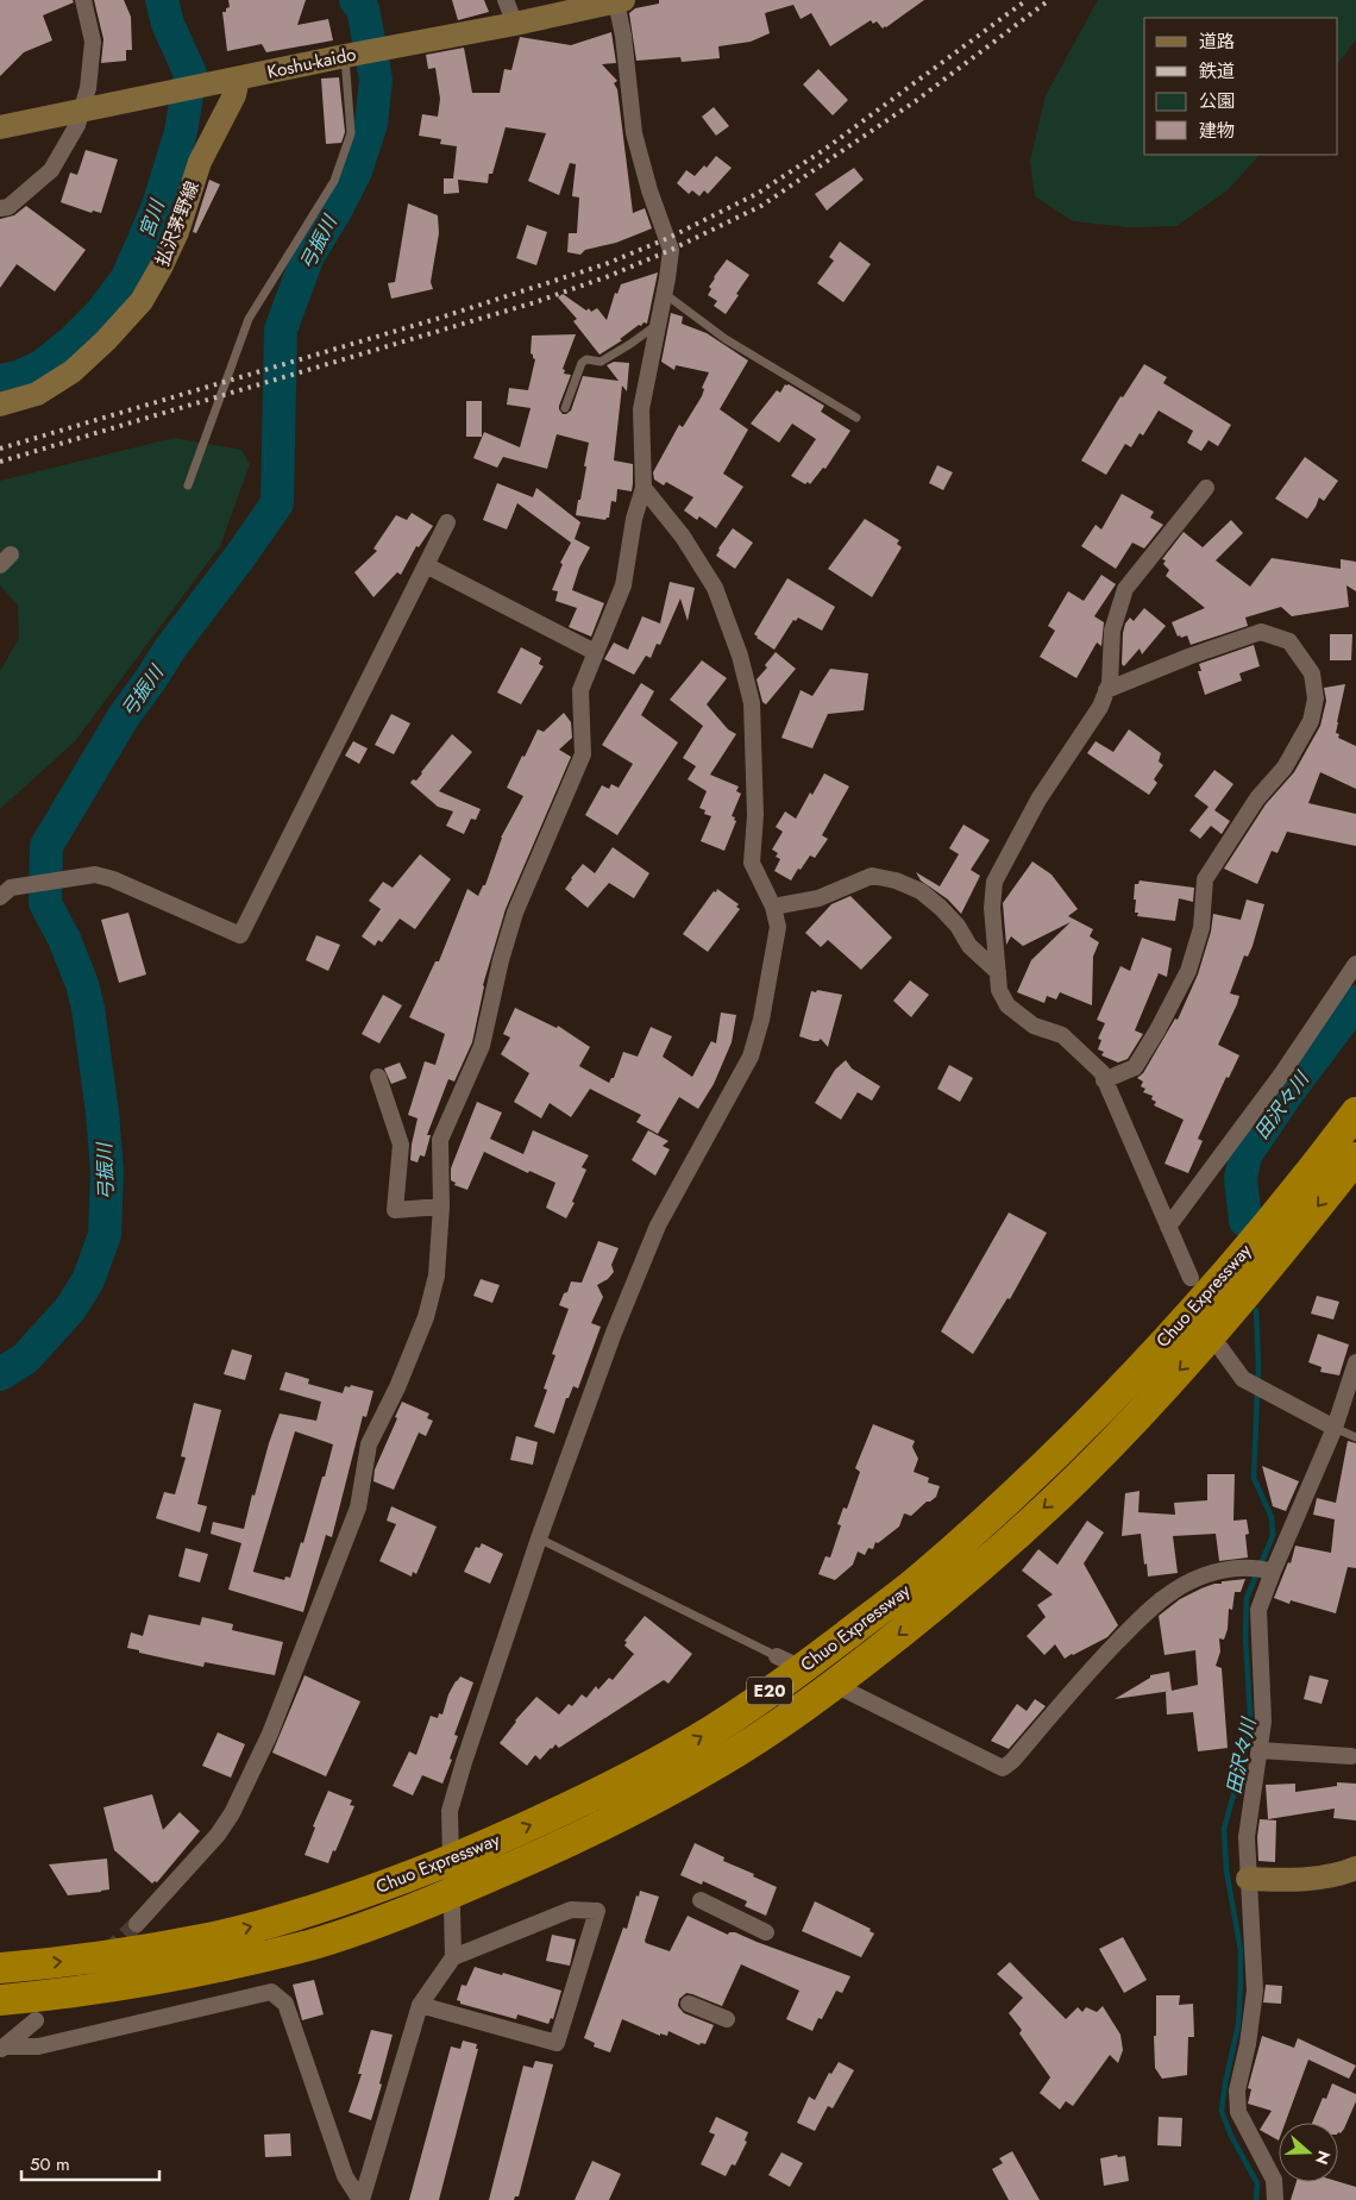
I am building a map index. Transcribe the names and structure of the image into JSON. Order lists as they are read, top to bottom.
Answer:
{
  "streets": {
    "highway": ["Chuo Expressway", "E20"],
    "main road": ["Koshu-kaido", "払沢茅野線"]
  },
  "crossings": [
    ["Koshu-kaido", "払沢茅野線"]
  ],
  "water": ["宮川", "弓振川", "田沢々川"],
  "legend": [
    "道路",
    "鉄道",
    "公園",
    "建物"
  ],
  "scale_bar": "50 m",
  "north": "right"
}
